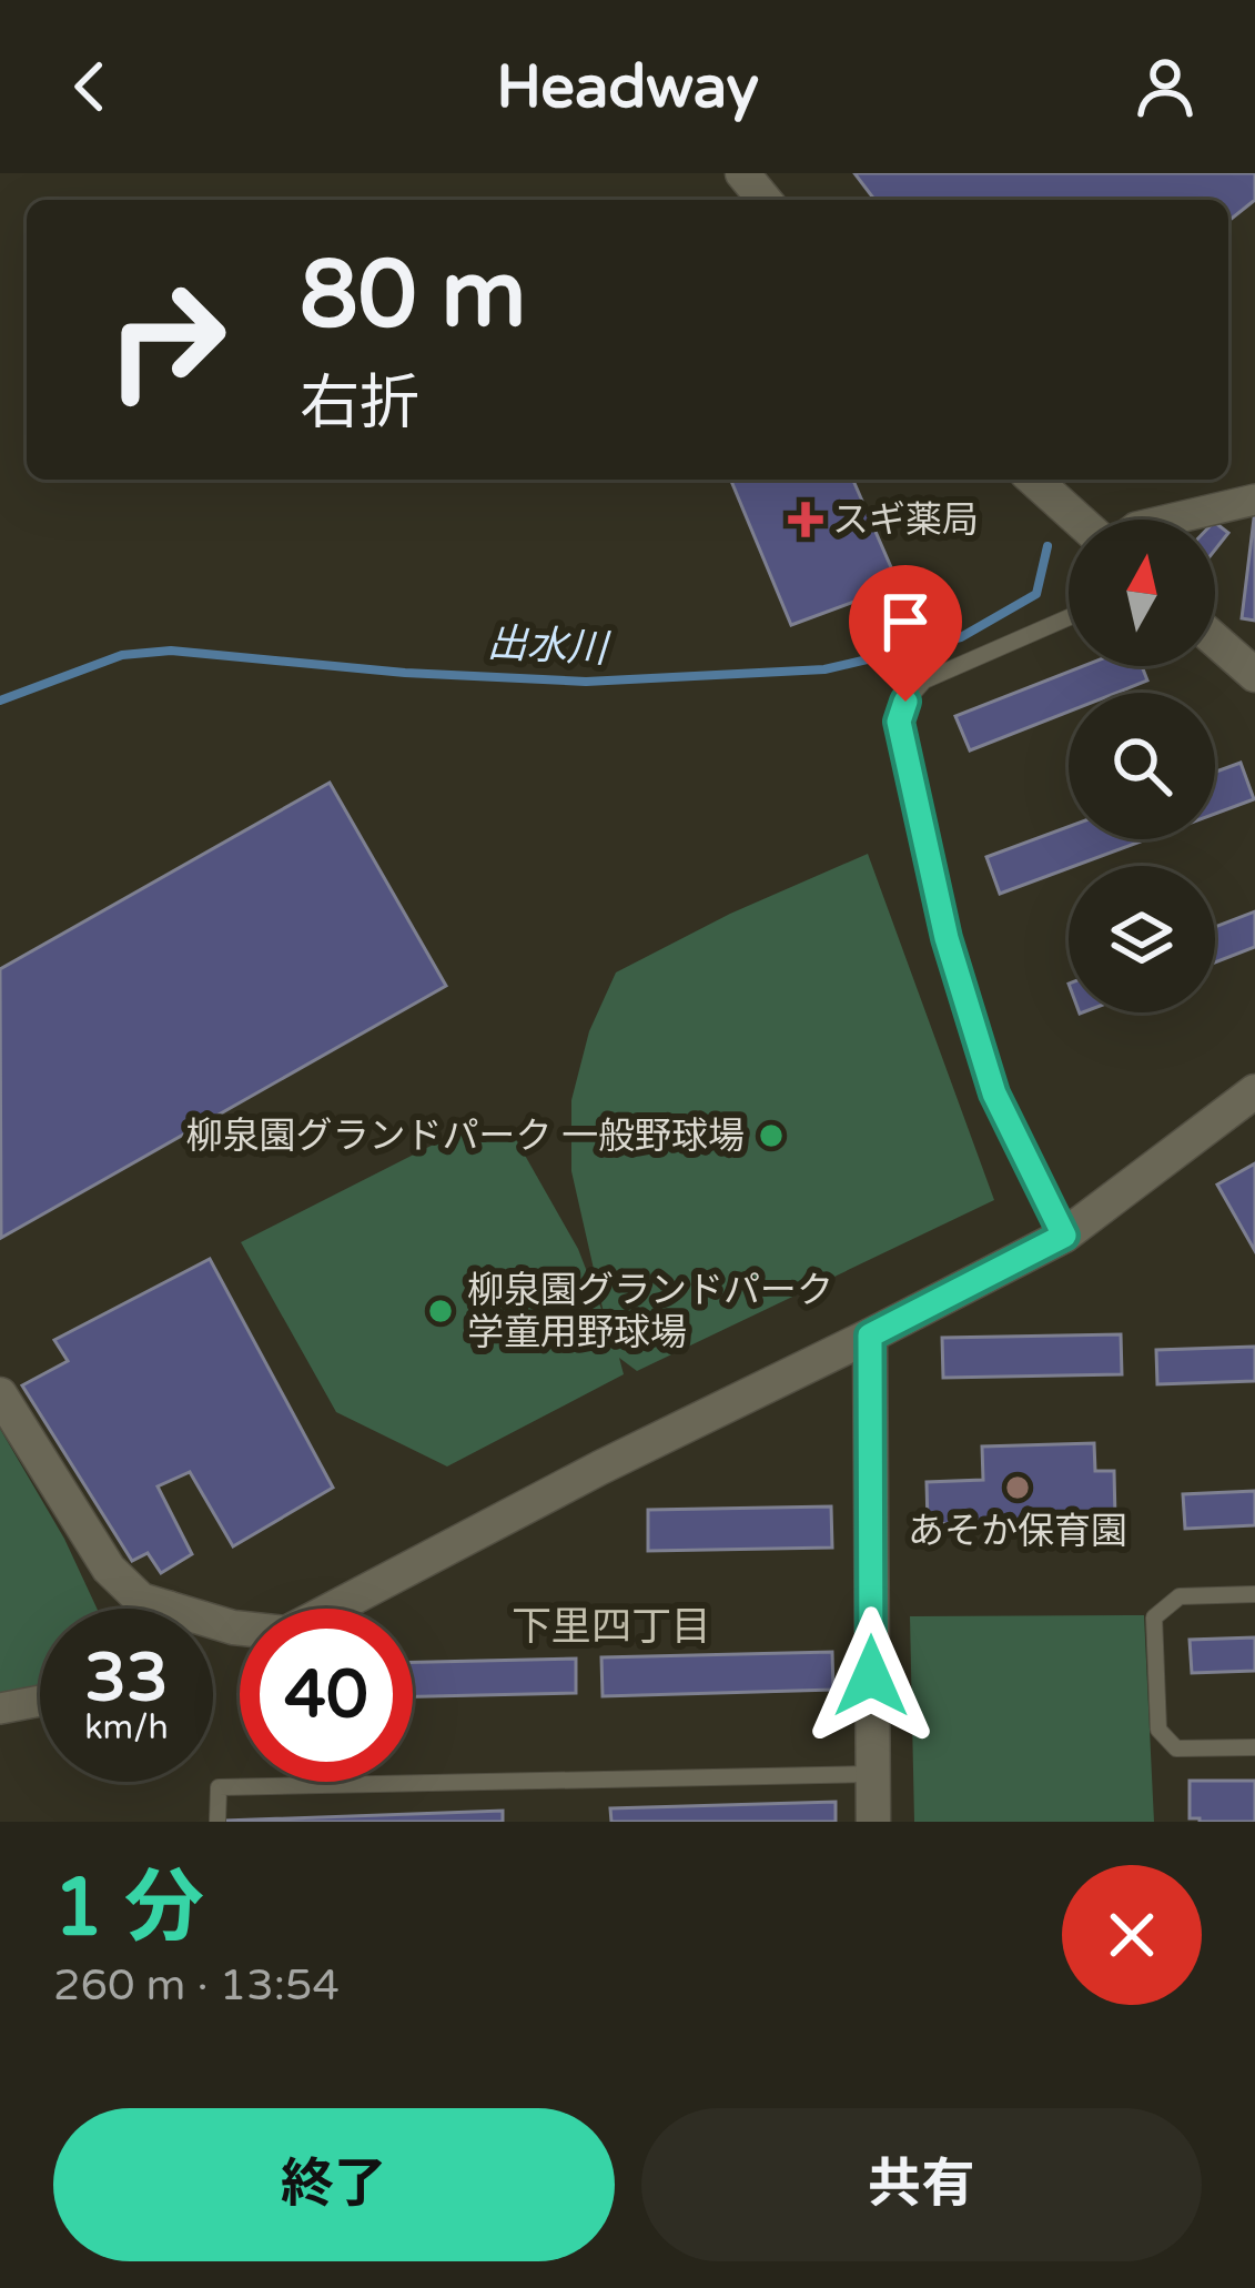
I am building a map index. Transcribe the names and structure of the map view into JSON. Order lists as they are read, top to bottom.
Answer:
{
  "districts": ["下里四丁目"],
  "water": ["出水川"],
  "places": {
    "health": ["スギ薬局"],
    "other": ["柳泉園グランドパーク 一般野球場", "柳泉園グランドパーク 学童用野球場", "あそか保育園"]
  },
  "north": "top",
  "page": {
    "header": "Headway",
    "turn": ["80 m", "右折"],
    "speed": "33 km/h",
    "limit": "40",
    "heading": ["1 分", "260 m · 13:54"],
    "buttons": ["終了", "共有"]
  }
}
